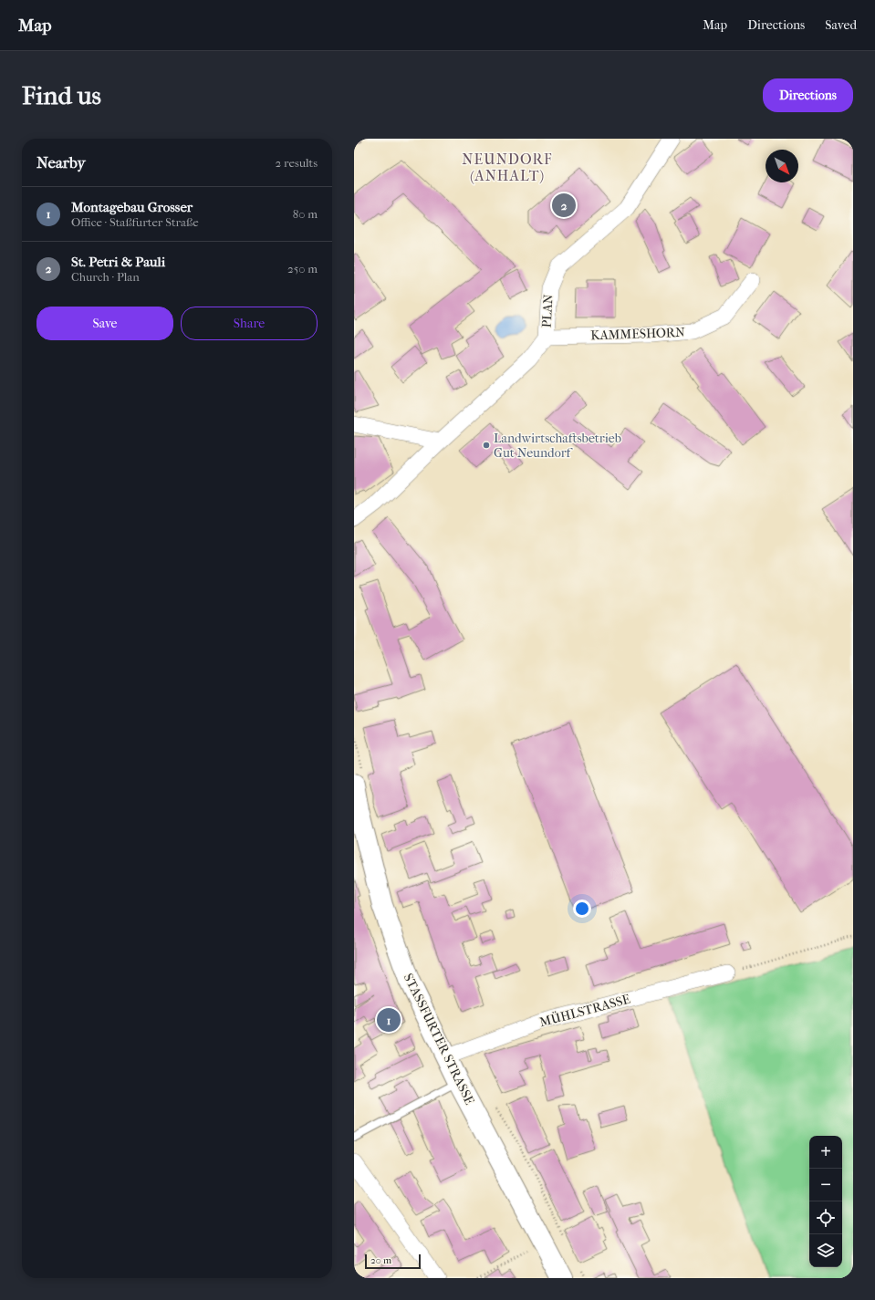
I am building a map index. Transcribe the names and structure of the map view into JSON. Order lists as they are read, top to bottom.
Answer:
{
  "streets": {
    "main road": ["STASSFURTER STRASSE"],
    "street": ["PLAN", "KAMMESHORN", "MÜHLSTRASSE"]
  },
  "crossings": [
    ["PLAN", "KAMMESHORN"],
    ["MÜHLSTRASSE", "STASSFURTER STRASSE"]
  ],
  "districts": ["NEUNDORF (ANHALT)"],
  "places": ["Landwirtschaftsbetrieb Gut Neundorf"],
  "scale_bar": "20 m",
  "north": "bottom right",
  "page": {
    "header": "Map",
    "nav": ["Map", "Directions", "Saved"],
    "buttons": [
      "Directions",
      ["Save", "Share"]
    ],
    "title": "Find us",
    "heading": ["Nearby", "2 results"],
    "list": [
      {
        "mark": "1",
        "name": "Montagebau Grosser",
        "note": "Office · Staßfurter Straße",
        "value": "80 m"
      },
      {
        "mark": "2",
        "name": "St. Petri & Pauli",
        "note": "Church · Plan",
        "value": "250 m"
      }
    ],
    "pins": ["2", "1"],
    "map_buttons": ["+", "−"],
    "scale": "20 m"
  }
}
